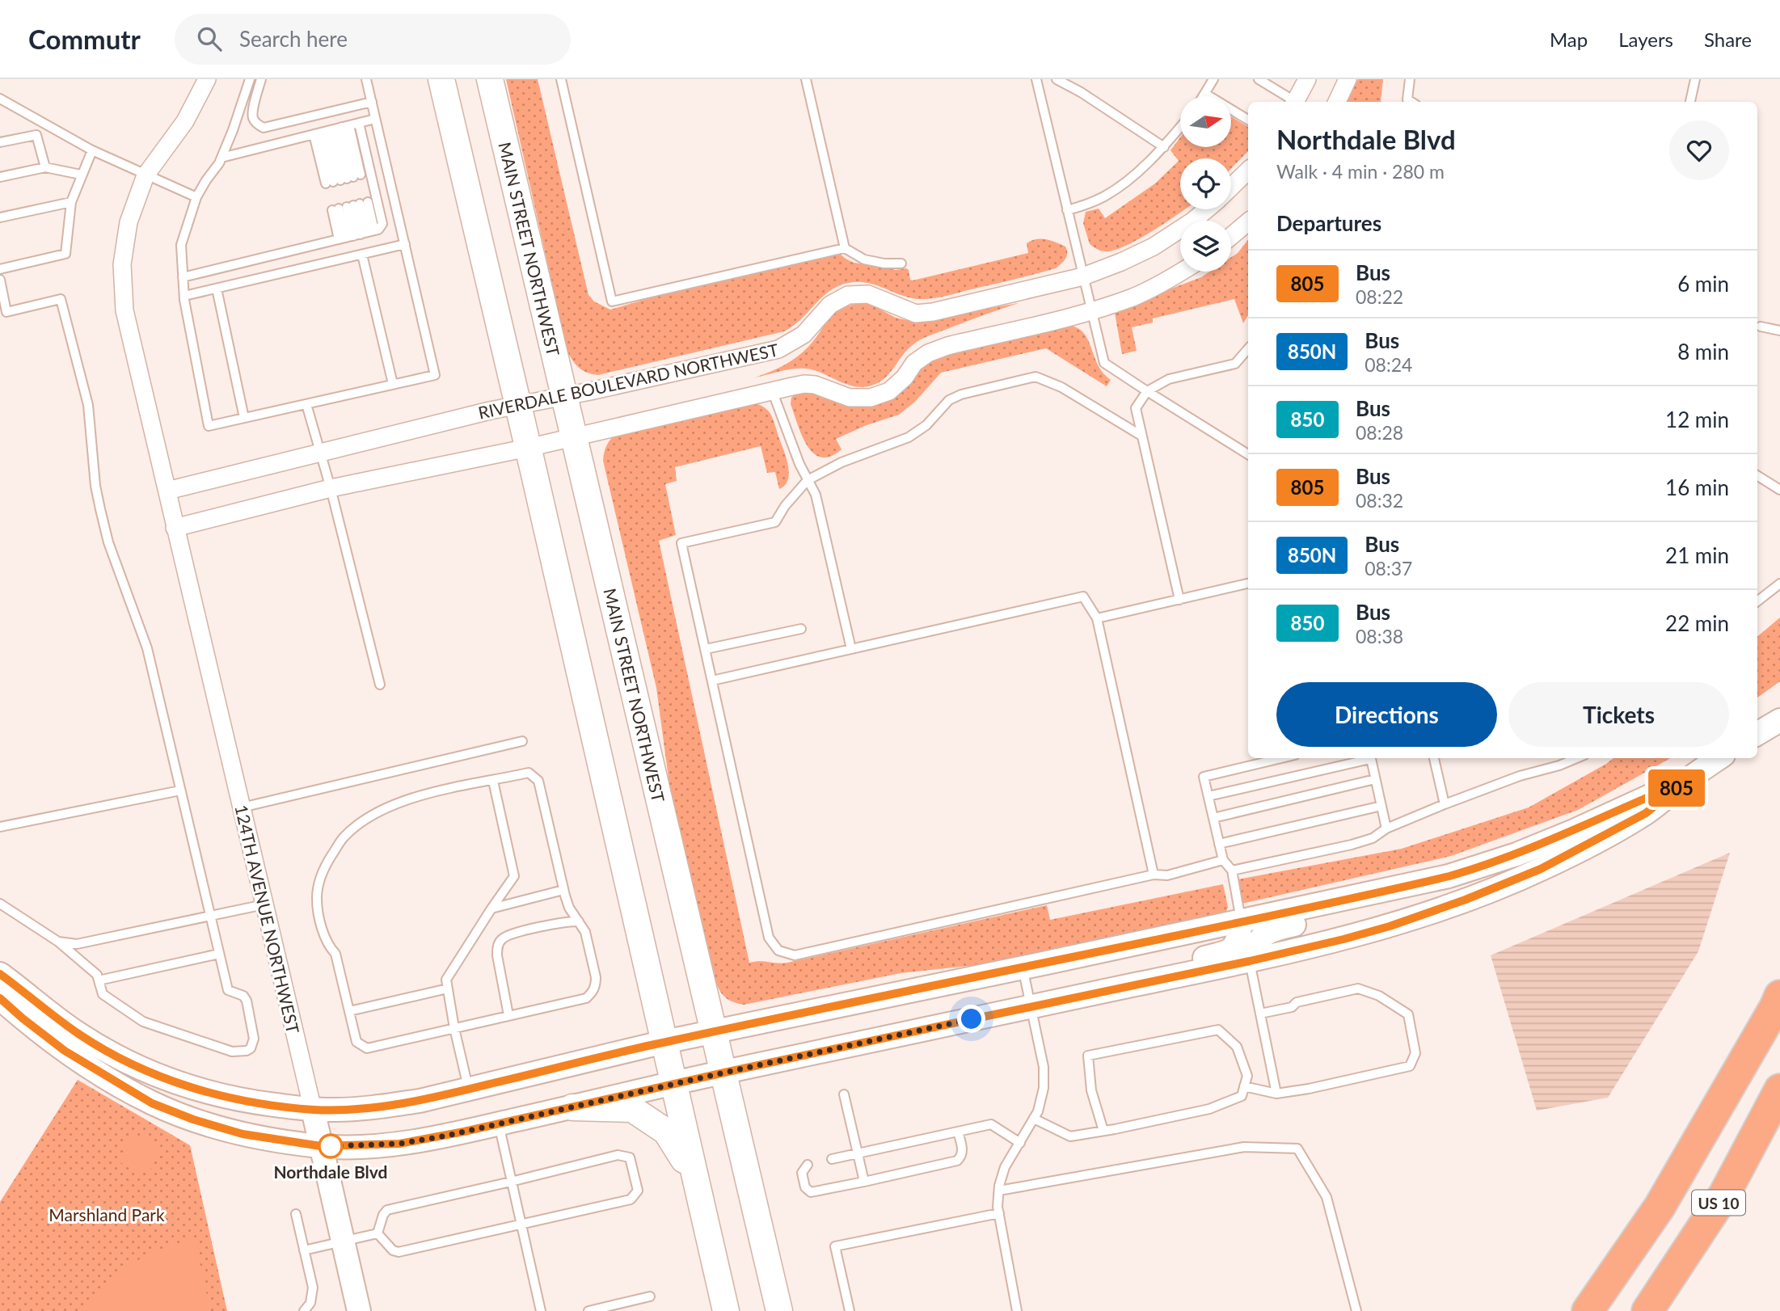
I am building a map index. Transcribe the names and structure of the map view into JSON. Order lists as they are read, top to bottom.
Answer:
{
  "streets": {
    "highway": ["US 10"],
    "main road": ["MAIN STREET NORTHWEST"],
    "street": ["RIVERDALE BOULEVARD NORTHWEST", "124TH AVENUE NORTHWEST"]
  },
  "crossings": [
    ["MAIN STREET NORTHWEST", "RIVERDALE BOULEVARD NORTHWEST"],
    ["RIVERDALE BOULEVARD NORTHWEST", "124TH AVENUE NORTHWEST"]
  ],
  "parks": ["Marshland Park"],
  "places": ["Northdale Blvd"],
  "lines": ["bus line 805"],
  "north": "right",
  "page": {
    "header": "Commutr",
    "search": "Search here",
    "nav": ["Map", "Layers", "Share"],
    "on_map": "805",
    "heading": [
      ["Northdale Blvd", "Walk · 4 min · 280 m"],
      "Departures"
    ],
    "list": [
      {
        "mark": "805",
        "name": "Bus",
        "note": "08:22",
        "value": "6 min"
      },
      {
        "mark": "850N",
        "name": "Bus",
        "note": "08:24",
        "value": "8 min"
      },
      {
        "mark": "850",
        "name": "Bus",
        "note": "08:28",
        "value": "12 min"
      },
      {
        "mark": "805",
        "name": "Bus",
        "note": "08:32",
        "value": "16 min"
      },
      {
        "mark": "850N",
        "name": "Bus",
        "note": "08:37",
        "value": "21 min"
      },
      {
        "mark": "850",
        "name": "Bus",
        "note": "08:38",
        "value": "22 min"
      }
    ],
    "buttons": ["Directions", "Tickets"]
  }
}
